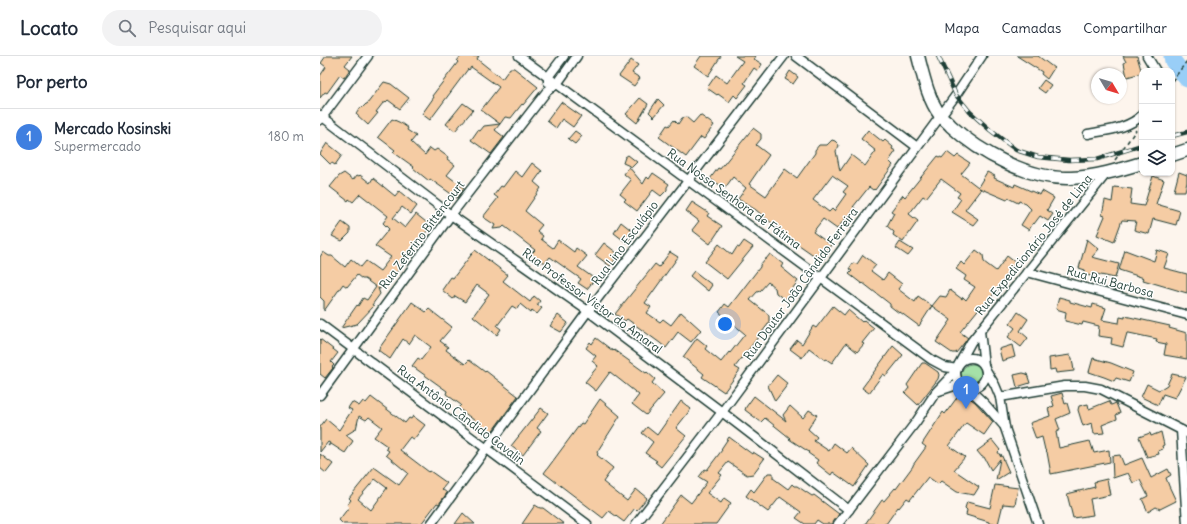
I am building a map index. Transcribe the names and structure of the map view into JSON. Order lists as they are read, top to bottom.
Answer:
{
  "streets": {
    "street": [
      "Rua Nossa Senhora de Fátima",
      "Rua Zeferino Bittencourt",
      "Rua Lino Esculápio",
      "Rua Expedicionário José de Lima",
      "Rua Rui Barbosa",
      "Rua Doutor João Cândido Ferreira",
      "Rua Professor Victor do Amaral",
      "Rua Antônio Cândido Cavalin"
    ]
  },
  "crossings": [
    ["Rua Nossa Senhora de Fátima", "Rua Zeferino Bittencourt"],
    ["Rua Nossa Senhora de Fátima", "Rua Lino Esculápio"],
    ["Rua Nossa Senhora de Fátima", "Rua Expedicionário José de Lima"],
    ["Rua Nossa Senhora de Fátima", "Rua Doutor João Cândido Ferreira"],
    ["Rua Zeferino Bittencourt", "Rua Professor Victor do Amaral"],
    ["Rua Zeferino Bittencourt", "Rua Antônio Cândido Cavalin"],
    ["Rua Lino Esculápio", "Rua Professor Victor do Amaral"],
    ["Rua Lino Esculápio", "Rua Antônio Cândido Cavalin"],
    ["Rua Expedicionário José de Lima", "Rua Rui Barbosa"],
    ["Rua Expedicionário José de Lima", "Rua Professor Victor do Amaral"],
    ["Rua Doutor João Cândido Ferreira", "Rua Professor Victor do Amaral"]
  ],
  "north": "bottom right",
  "page": {
    "header": "Locato",
    "search": "Pesquisar aqui",
    "nav": ["Mapa", "Camadas", "Compartilhar"],
    "heading": "Por perto",
    "map_buttons": ["+", "−"],
    "list": [
      {
        "mark": "1",
        "name": "Mercado Kosinski",
        "note": "Supermercado",
        "value": "180 m"
      }
    ],
    "pins": "1"
  }
}
